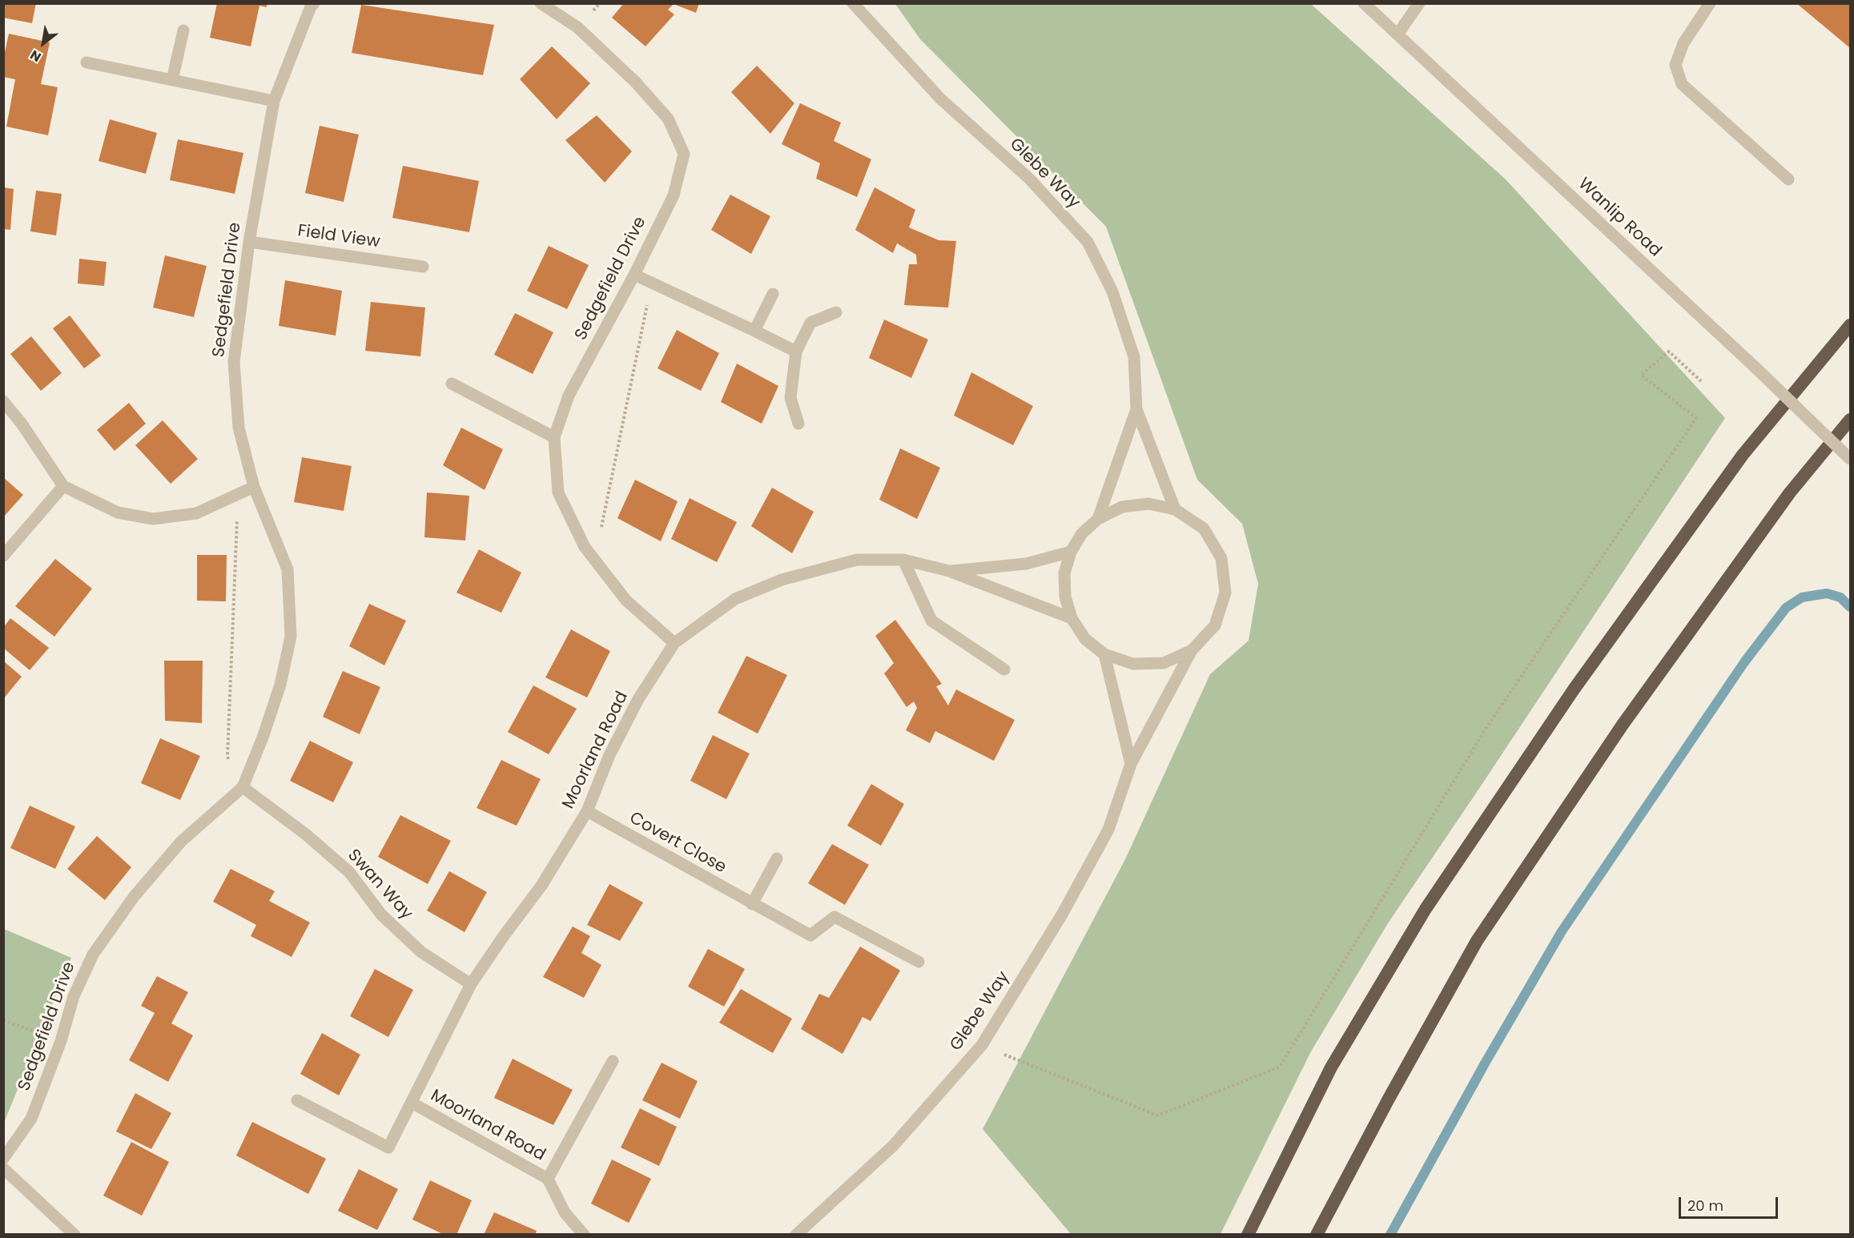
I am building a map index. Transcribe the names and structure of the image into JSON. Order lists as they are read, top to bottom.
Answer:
{
  "streets": {
    "street": [
      "Glebe Way",
      "Wanlip Road",
      "Field View",
      "Sedgefield Drive",
      "Moorland Road",
      "Covert Close",
      "Swan Way"
    ]
  },
  "crossings": [
    ["Glebe Way", "Moorland Road"],
    ["Field View", "Sedgefield Drive"],
    ["Sedgefield Drive", "Moorland Road"],
    ["Sedgefield Drive", "Swan Way"],
    ["Moorland Road", "Covert Close"],
    ["Moorland Road", "Swan Way"]
  ],
  "scale_bar": "20 m",
  "north": "bottom left"
}
